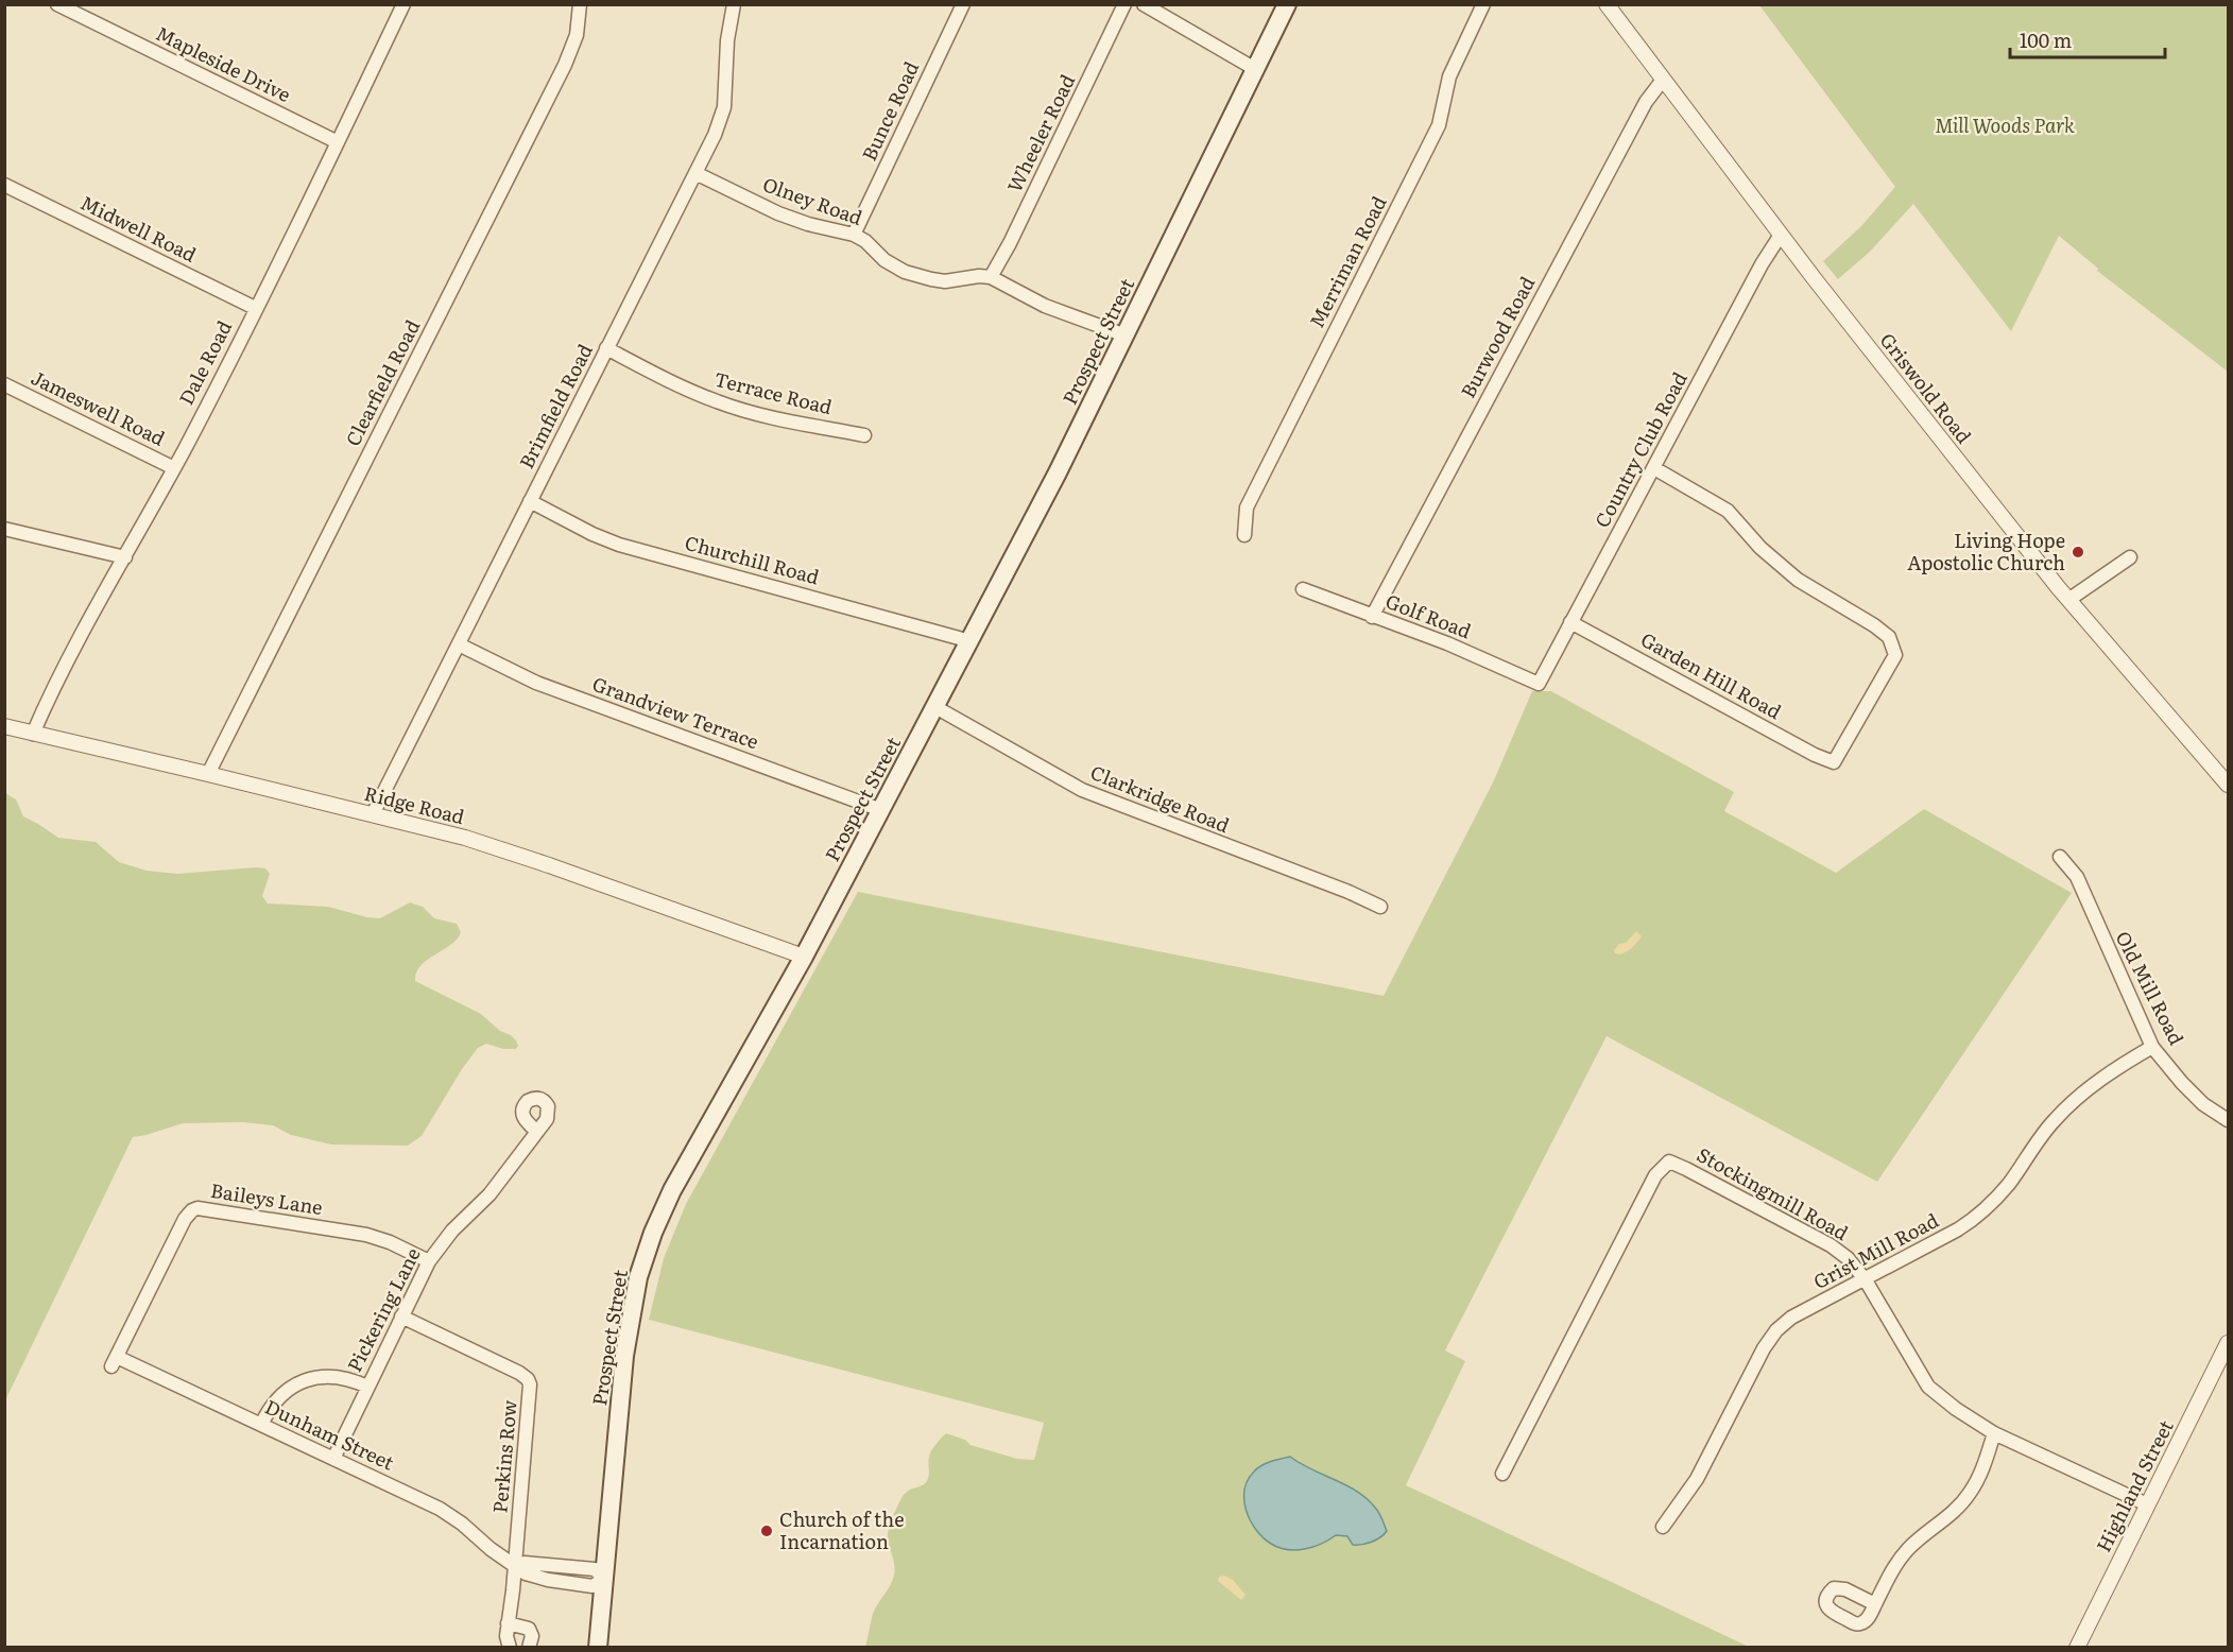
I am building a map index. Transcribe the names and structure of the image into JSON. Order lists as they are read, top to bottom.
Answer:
{
  "streets": {
    "main road": ["Prospect Street"],
    "street": [
      "Mapleside Drive",
      "Bunce Road",
      "Wheeler Road",
      "Olney Road",
      "Midwell Road",
      "Merriman Road",
      "Burwood Road",
      "Dale Road",
      "Clearfield Road",
      "Griswold Road",
      "Terrace Road",
      "Brimfield Road",
      "Jameswell Road",
      "Country Club Road",
      "Churchill Road",
      "Golf Road",
      "Garden Hill Road",
      "Grandview Terrace",
      "Clarkridge Road",
      "Ridge Road",
      "Old Mill Road",
      "Stockingmill Road",
      "Baileys Lane",
      "Grist Mill Road",
      "Pickering Lane",
      "Dunham Street",
      "Perkins Row",
      "Highland Street"
    ]
  },
  "crossings": [
    ["Mapleside Drive", "Dale Road"],
    ["Bunce Road", "Olney Road"],
    ["Wheeler Road", "Olney Road"],
    ["Olney Road", "Brimfield Road"],
    ["Midwell Road", "Dale Road"],
    ["Burwood Road", "Griswold Road"],
    ["Burwood Road", "Golf Road"],
    ["Prospect Street", "Churchill Road"],
    ["Prospect Street", "Grandview Terrace"],
    ["Prospect Street", "Clarkridge Road"],
    ["Prospect Street", "Ridge Road"],
    ["Dale Road", "Jameswell Road"],
    ["Dale Road", "Ridge Road"],
    ["Clearfield Road", "Ridge Road"],
    ["Griswold Road", "Country Club Road"],
    ["Terrace Road", "Brimfield Road"],
    ["Brimfield Road", "Churchill Road"],
    ["Brimfield Road", "Grandview Terrace"],
    ["Brimfield Road", "Ridge Road"],
    ["Country Club Road", "Golf Road"],
    ["Country Club Road", "Garden Hill Road"],
    ["Old Mill Road", "Grist Mill Road"],
    ["Stockingmill Road", "Grist Mill Road"],
    ["Stockingmill Road", "Highland Street"],
    ["Baileys Lane", "Pickering Lane"],
    ["Baileys Lane", "Dunham Street"],
    ["Pickering Lane", "Dunham Street"],
    ["Pickering Lane", "Perkins Row"],
    ["Dunham Street", "Perkins Row"]
  ],
  "parks": ["Mill Woods Park"],
  "places": ["Living Hope Apostolic Church", "Church of the Incarnation"],
  "scale_bar": "100 m"
}
